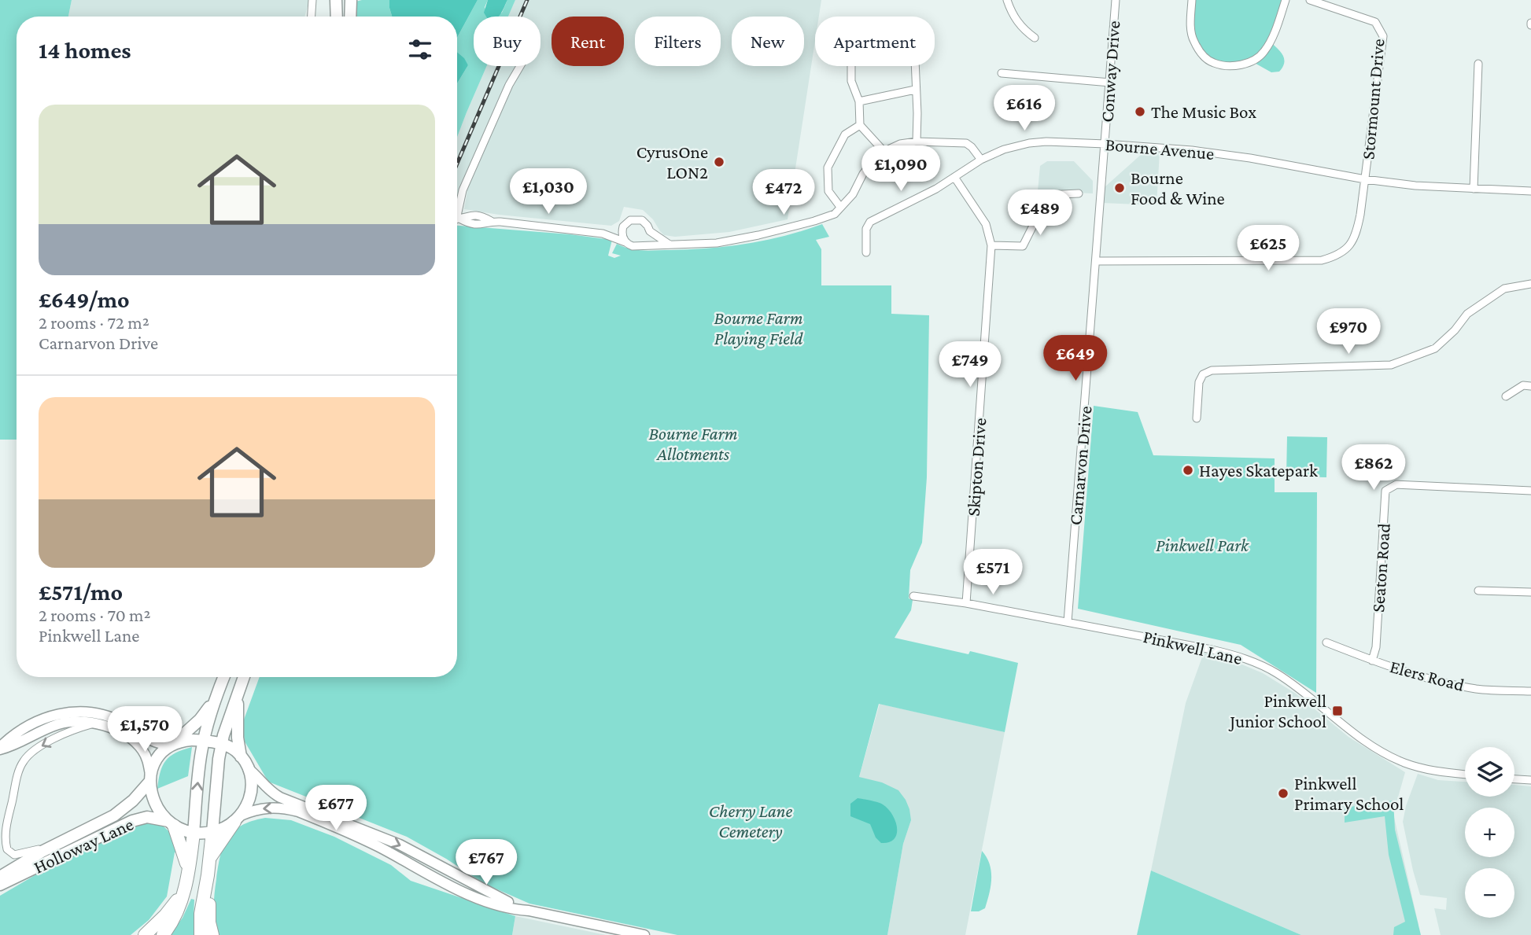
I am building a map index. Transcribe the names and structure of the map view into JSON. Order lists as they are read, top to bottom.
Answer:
{
  "streets": {
    "main road": ["Holloway Lane"],
    "street": [
      "Conway Drive",
      "Stormount Drive",
      "Bourne Avenue",
      "Carnarvon Drive",
      "Skipton Drive",
      "Seaton Road",
      "Pinkwell Lane",
      "Elers Road"
    ]
  },
  "crossings": [
    ["Conway Drive", "Bourne Avenue"],
    ["Conway Drive", "Carnarvon Drive"],
    ["Stormount Drive", "Bourne Avenue"],
    ["Stormount Drive", "Carnarvon Drive"],
    ["Bourne Avenue", "Carnarvon Drive"],
    ["Bourne Avenue", "Skipton Drive"],
    ["Carnarvon Drive", "Pinkwell Lane"],
    ["Skipton Drive", "Pinkwell Lane"],
    ["Seaton Road", "Elers Road"]
  ],
  "parks": [
    "Bourne Farm Playing Field",
    "Bourne Farm Allotments",
    "Pinkwell Park",
    "Cherry Lane Cemetery"
  ],
  "places": {
    "other": [
      "The Music Box",
      "CyrusOne LON2",
      "Bourne Food & Wine",
      "Hayes Skatepark",
      "Pinkwell Primary School"
    ],
    "transit": ["Pinkwell Junior School"]
  },
  "page": {
    "chip": [
      "Buy",
      "Rent",
      "Filters",
      "New",
      "Apartment"
    ],
    "heading": "14 homes",
    "list": [
      {
        "name": "£649/mo",
        "note": "2 rooms · 72 m² · Carnarvon Drive"
      },
      {
        "name": "£571/mo",
        "note": "2 rooms · 70 m² · Pinkwell Lane"
      }
    ],
    "price": [
      "£616",
      "£1,090",
      "£1,030",
      "£472",
      "£489",
      "£625",
      "£970",
      "£649",
      "£749",
      "£862",
      "£571",
      "£1,570",
      "£677",
      "£767"
    ],
    "map_buttons": ["+", "−"]
  }
}
